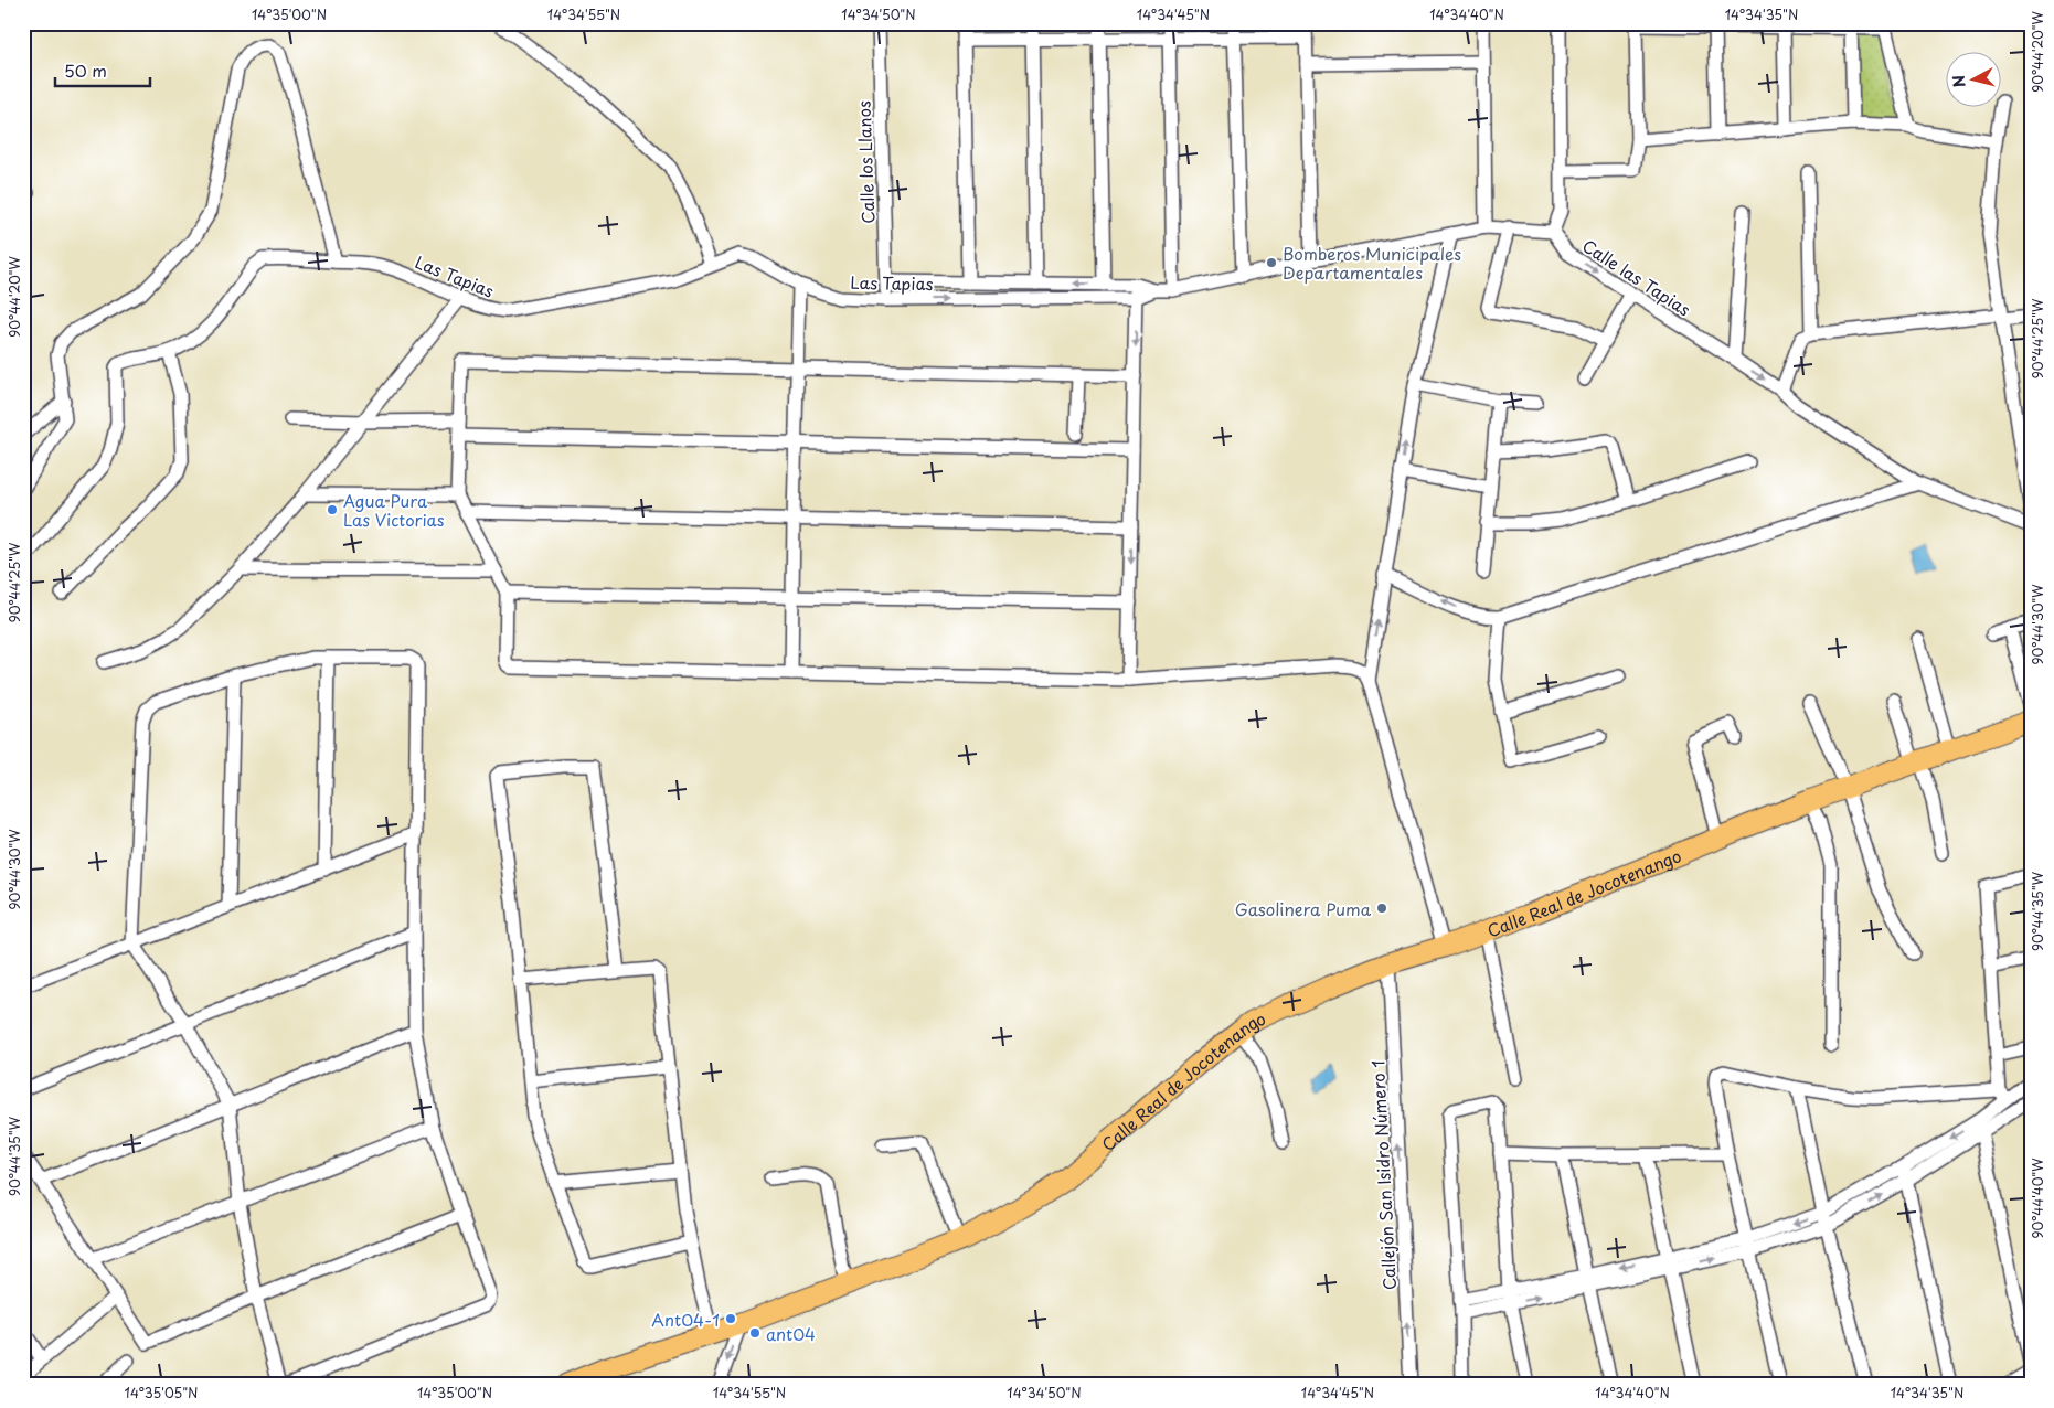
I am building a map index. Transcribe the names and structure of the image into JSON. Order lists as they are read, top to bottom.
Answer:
{
  "streets": {
    "main road": ["Calle Real de Jocotenango"],
    "street": [
      "Calle los Llanos",
      "Las Tapias",
      "Calle las Tapias",
      "Callejón San Isidro Número 1"
    ]
  },
  "crossings": [
    ["Calle los Llanos", "Las Tapias"],
    ["Calle Real de Jocotenango", "Callejón San Isidro Número 1"]
  ],
  "places": [
    "Bomberos Municipales Departamentales",
    "Agua Pura Las Victorias",
    "Gasolinera Puma",
    "Ant04-1",
    "ant04"
  ],
  "scale_bar": "50 m",
  "north": "left",
  "coordinates": [
    "14°35'00\"N",
    "14°34'55\"N",
    "14°34'50\"N",
    "14°34'45\"N",
    "14°34'40\"N",
    "14°34'35\"N",
    "90°44'20\"W",
    "90°44'25\"W",
    "90°44'30\"W",
    "90°44'35\"W",
    "90°44'40\"W",
    "14°35'05\"N"
  ]
}
